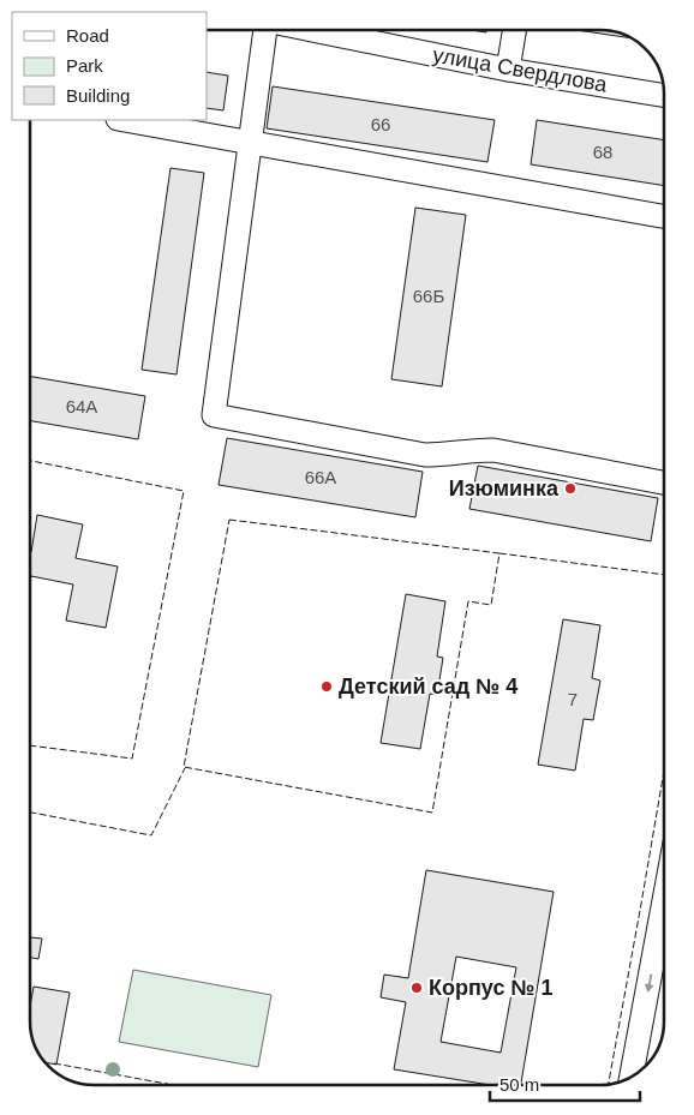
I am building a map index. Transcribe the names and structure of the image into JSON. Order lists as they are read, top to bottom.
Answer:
{
  "streets": {
    "street": ["улица Свердлова"]
  },
  "places": ["Изюминка", "Детский сад № 4", "Корпус № 1"],
  "house_numbers": [
    "66",
    "68",
    "66Б",
    "64А",
    "66А",
    "7"
  ],
  "legend": ["Road", "Park", "Building"],
  "scale_bar": "50 m"
}
